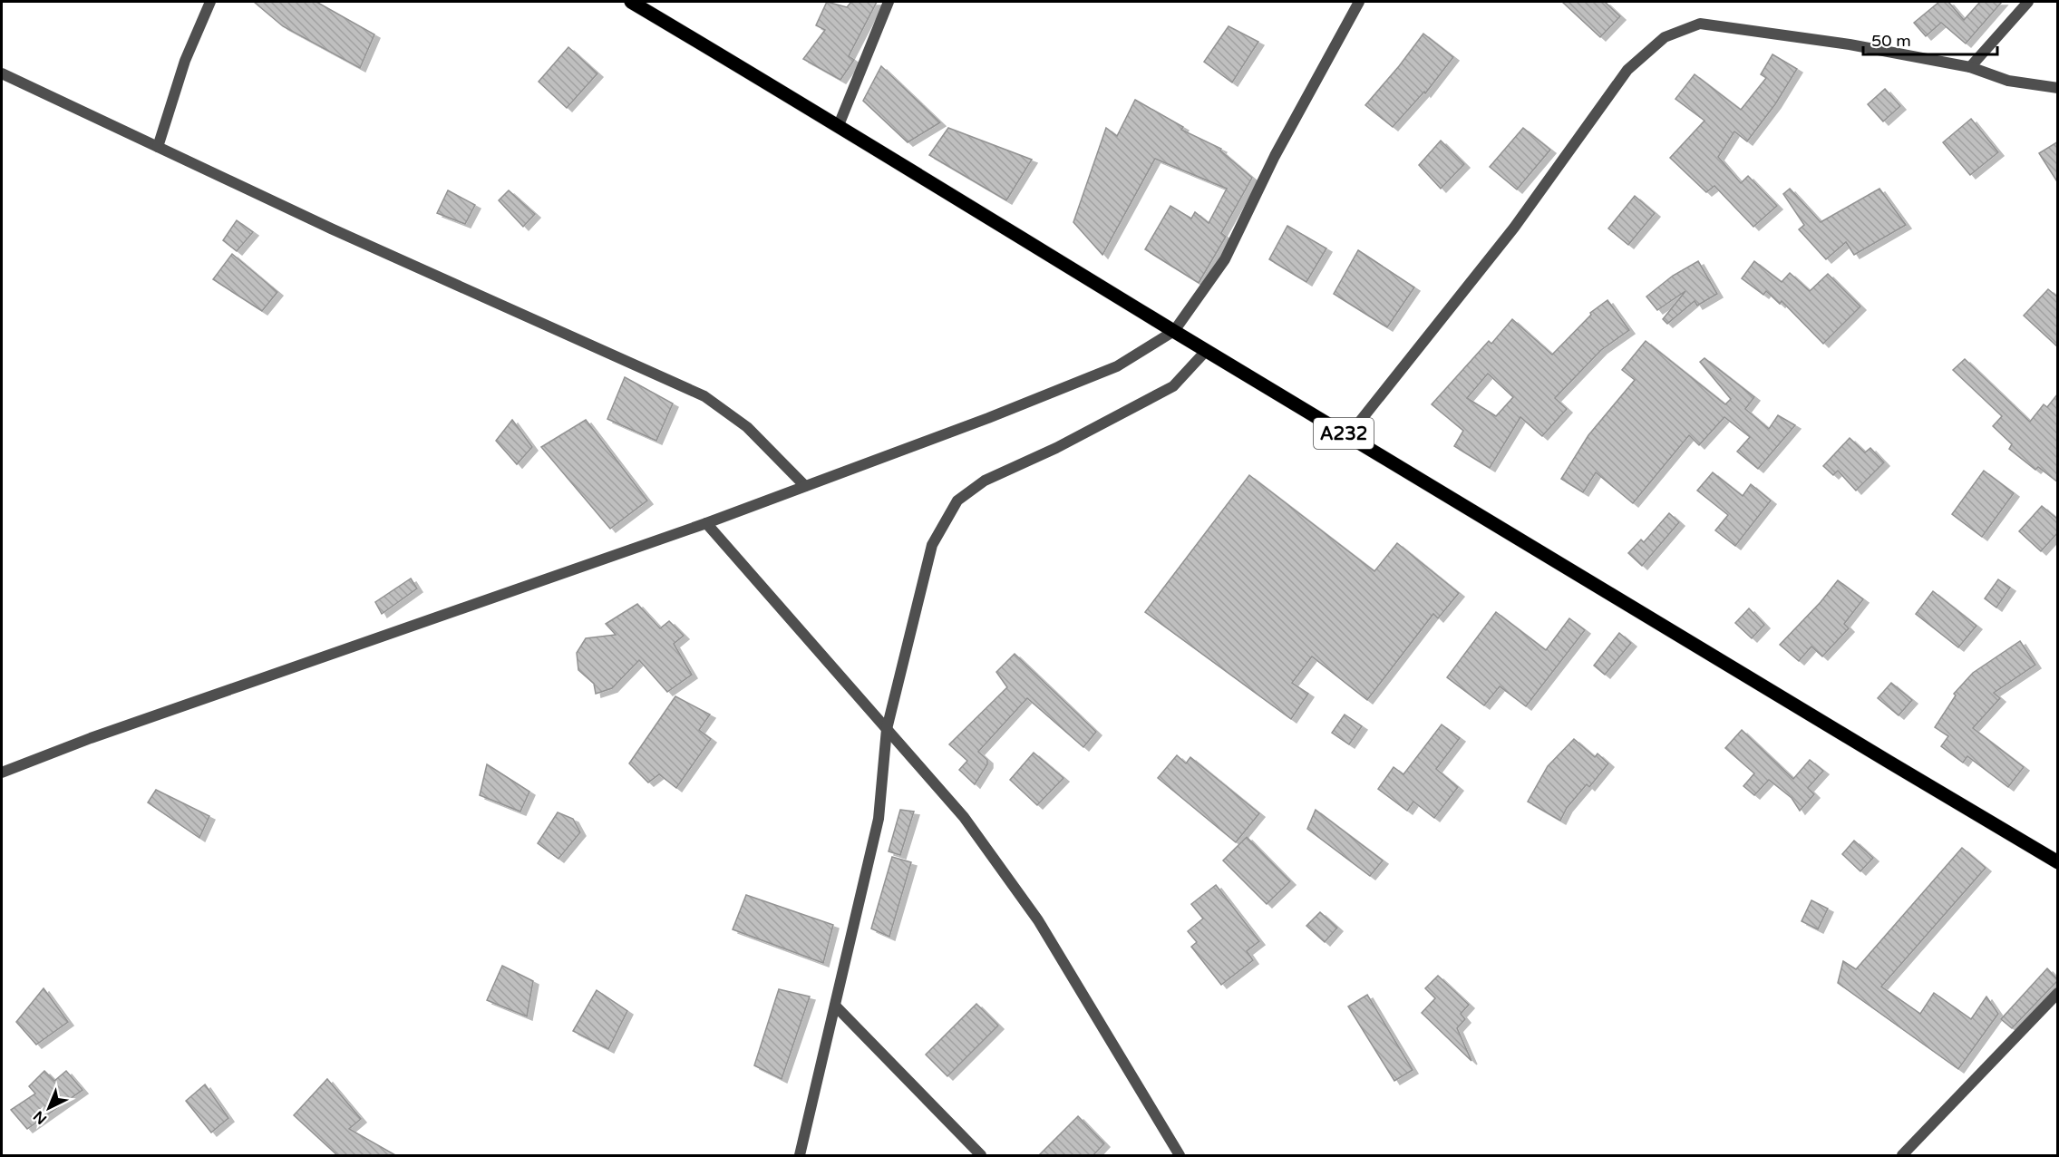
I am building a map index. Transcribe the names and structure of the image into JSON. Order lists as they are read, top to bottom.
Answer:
{
  "streets": {
    "main road": ["A232"]
  },
  "scale_bar": "50 m",
  "north": "bottom left"
}
